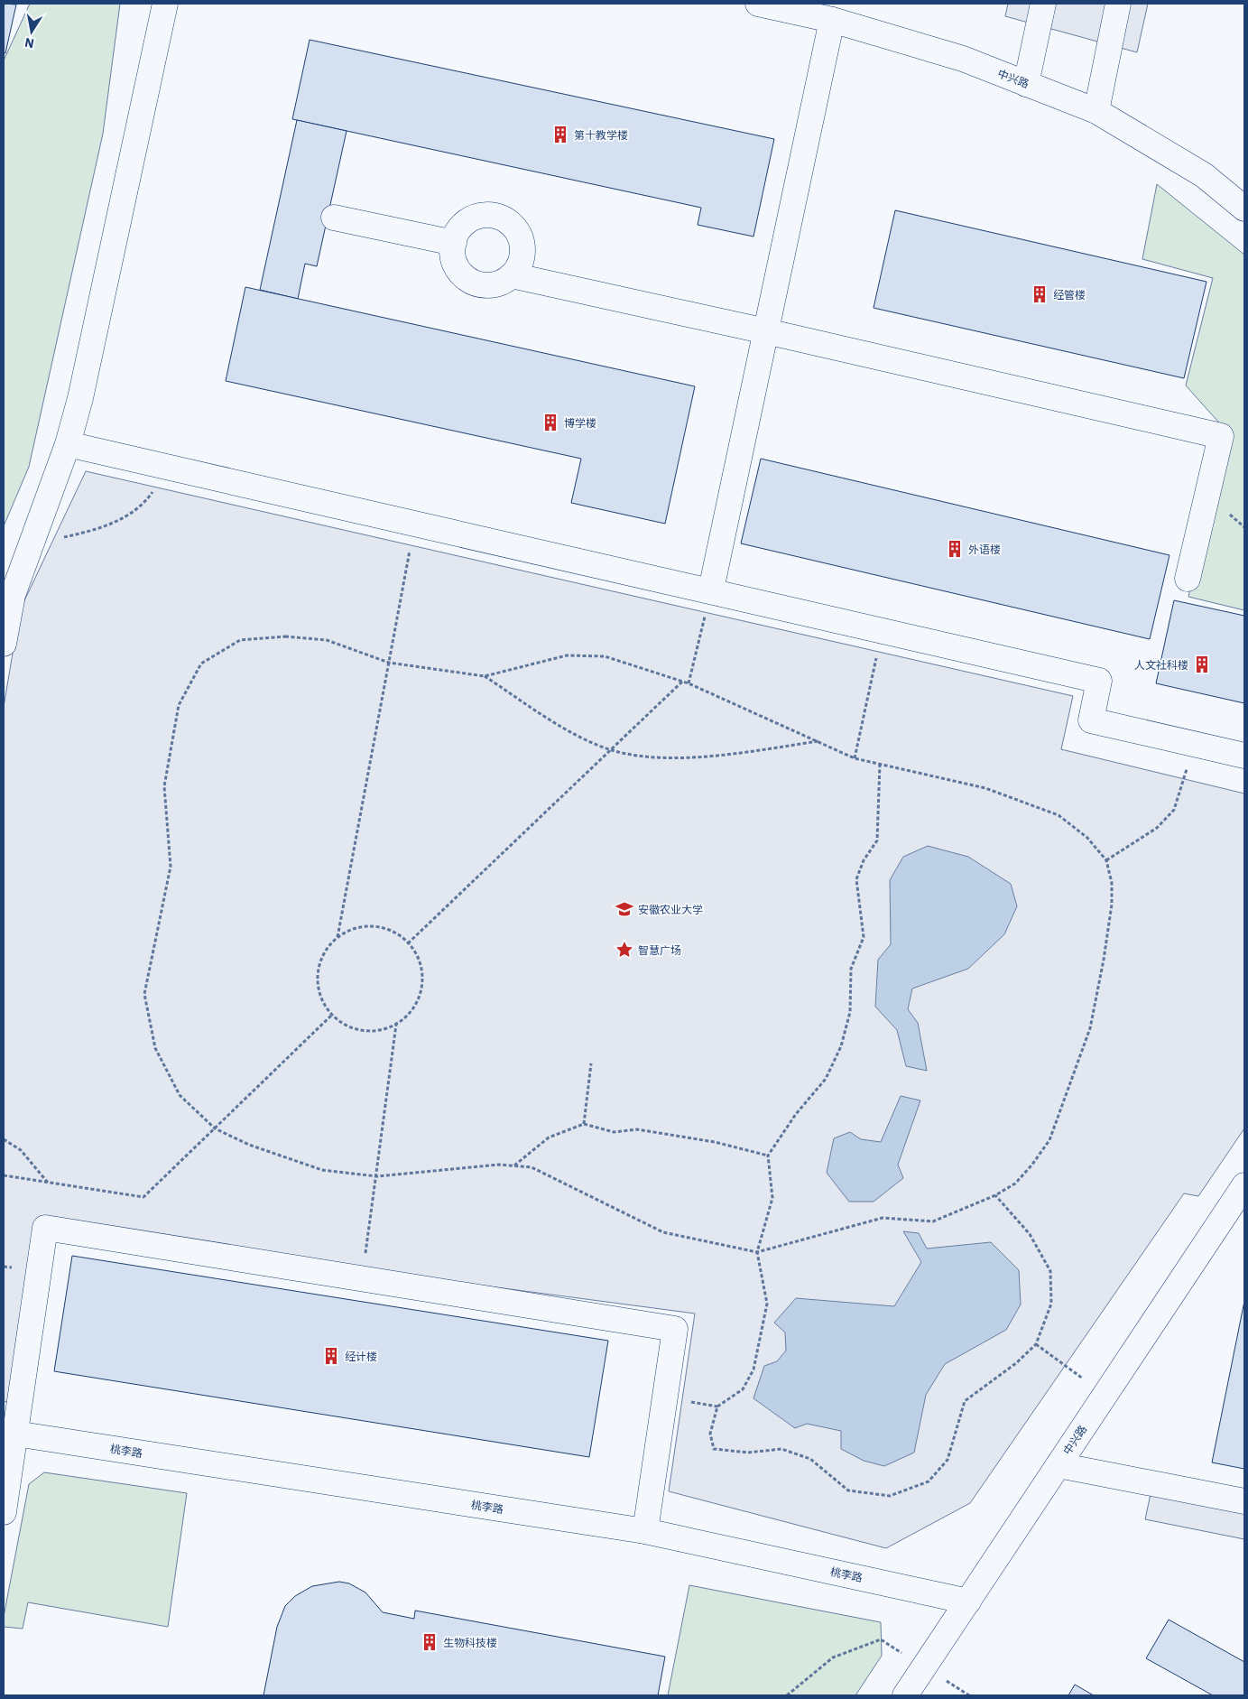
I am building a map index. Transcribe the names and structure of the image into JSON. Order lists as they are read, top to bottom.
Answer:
{
  "streets": {
    "street": ["中兴路", "桃李路"]
  },
  "crossings": [
    ["中兴路", "桃李路"]
  ],
  "places": {
    "building": [
      "第十教学楼",
      "经管楼",
      "博学楼",
      "外语楼",
      "人文社科楼",
      "经计楼",
      "生物科技楼"
    ],
    "school or university": ["安徽农业大学"],
    "place": ["智慧广场"]
  },
  "north": "bottom"
}
